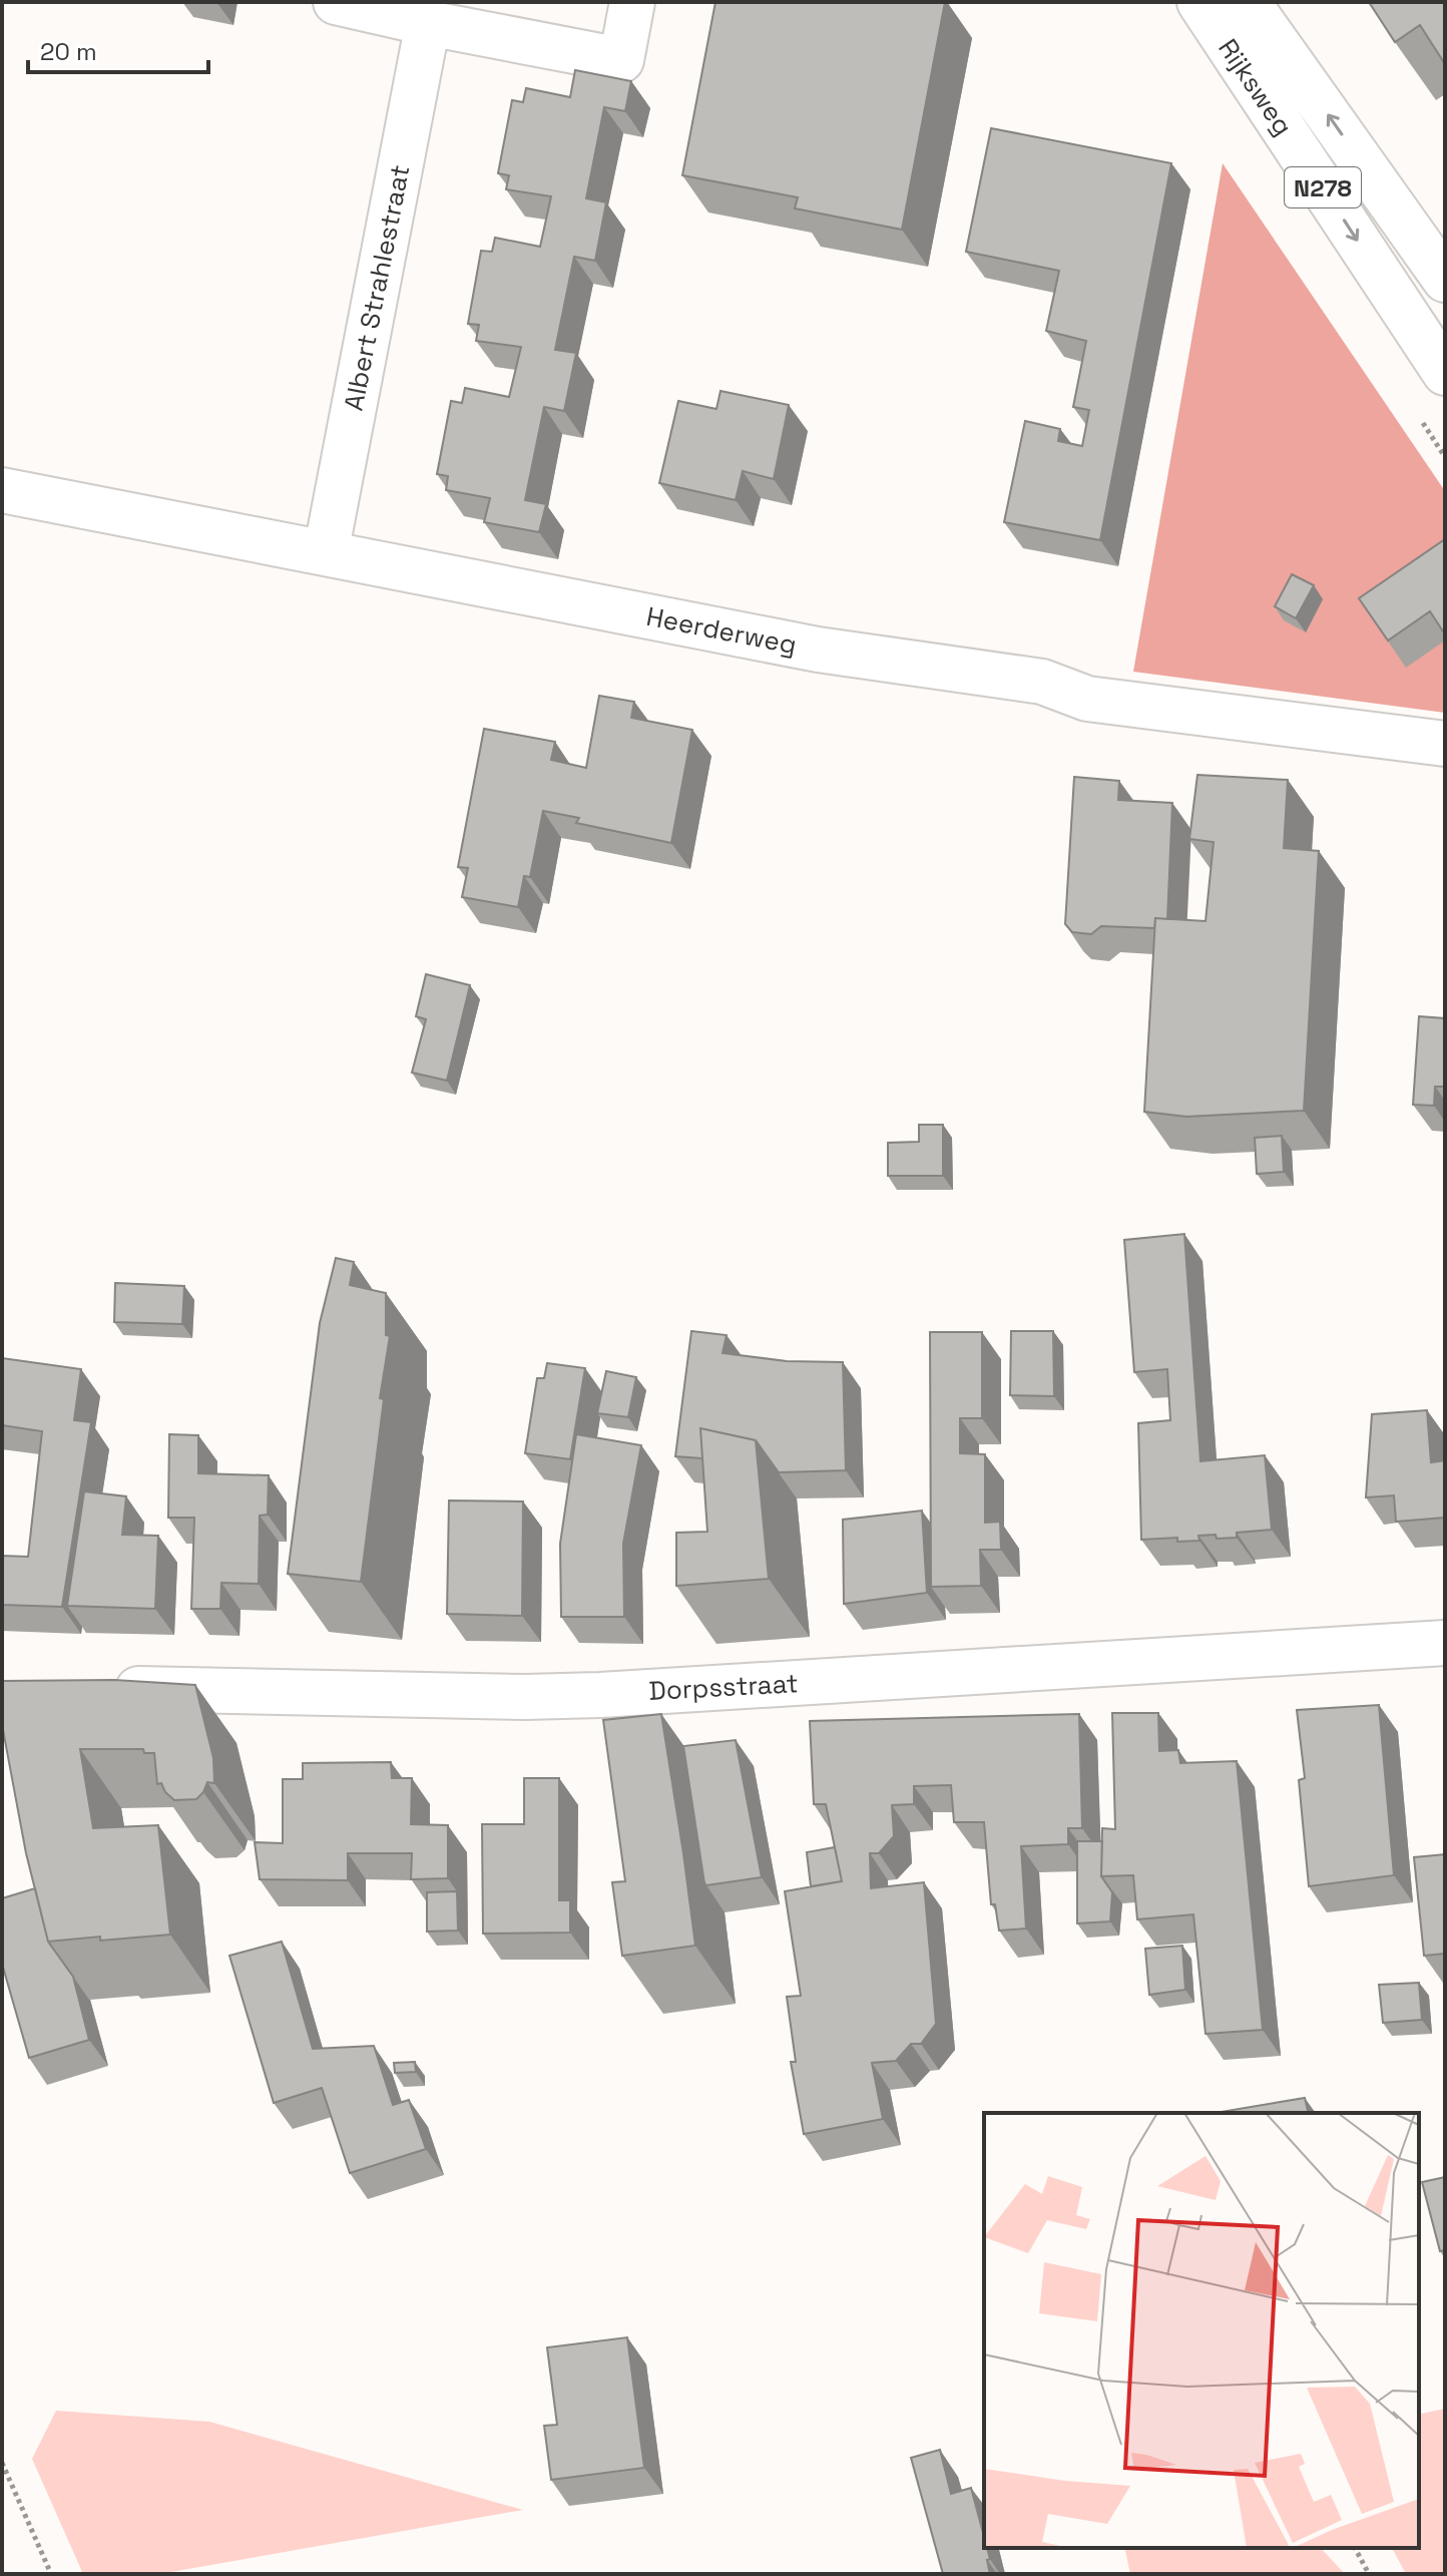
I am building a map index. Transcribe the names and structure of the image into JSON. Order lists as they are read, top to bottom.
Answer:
{
  "streets": {
    "street": [
      "Rijksweg",
      "N278",
      "Albert Strahlestraat",
      "Heerderweg",
      "Dorpsstraat"
    ]
  },
  "crossings": [
    ["Albert Strahlestraat", "Heerderweg"]
  ],
  "scale_bar": "20 m"
}
